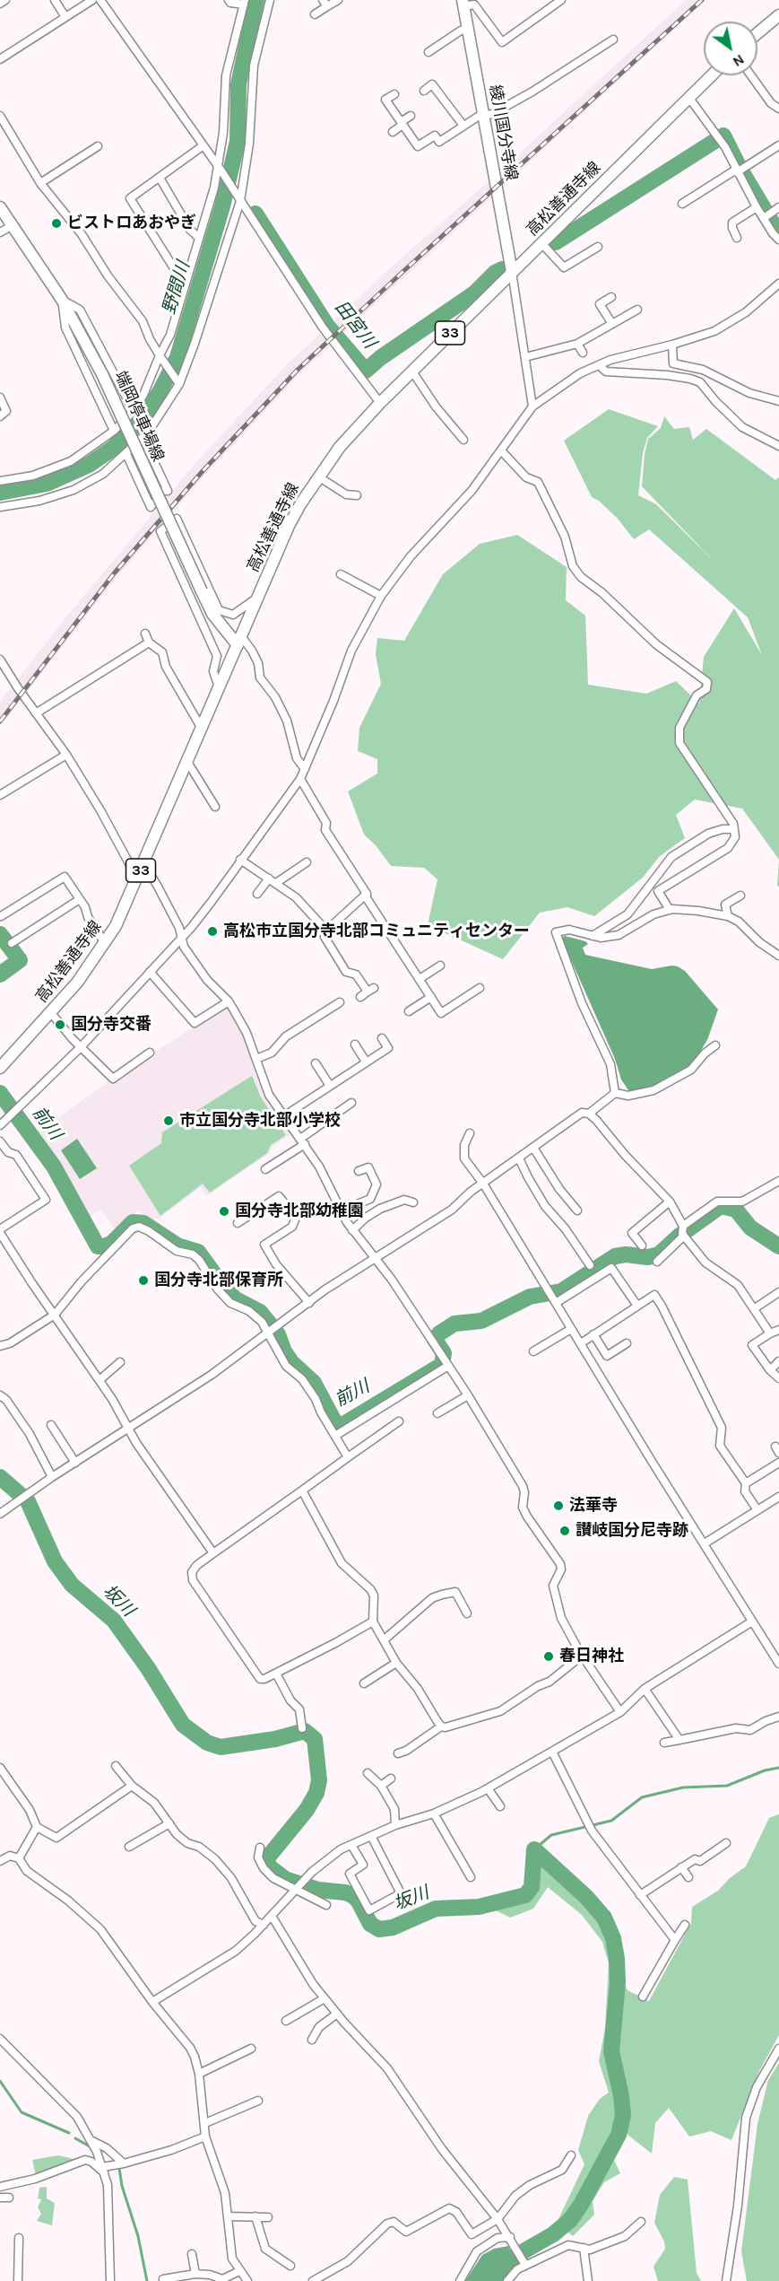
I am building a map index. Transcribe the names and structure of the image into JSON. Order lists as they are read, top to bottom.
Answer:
{
  "streets": {
    "main road": [
      "綾川国分寺線",
      "高松善通寺線",
      "33",
      "端岡停車場線"
    ]
  },
  "crossings": [
    ["綾川国分寺線", "高松善通寺線"],
    ["高松善通寺線", "端岡停車場線"]
  ],
  "water": [
    "野間川",
    "田宮川",
    "前川",
    "坂川"
  ],
  "places": [
    "ビストロあおやぎ",
    "高松市立国分寺北部コミュニティセンター",
    "国分寺交番",
    "市立国分寺北部小学校",
    "国分寺北部幼稚園",
    "国分寺北部保育所",
    "法華寺",
    "讃岐国分尼寺跡",
    "春日神社"
  ],
  "north": "bottom right"
}
